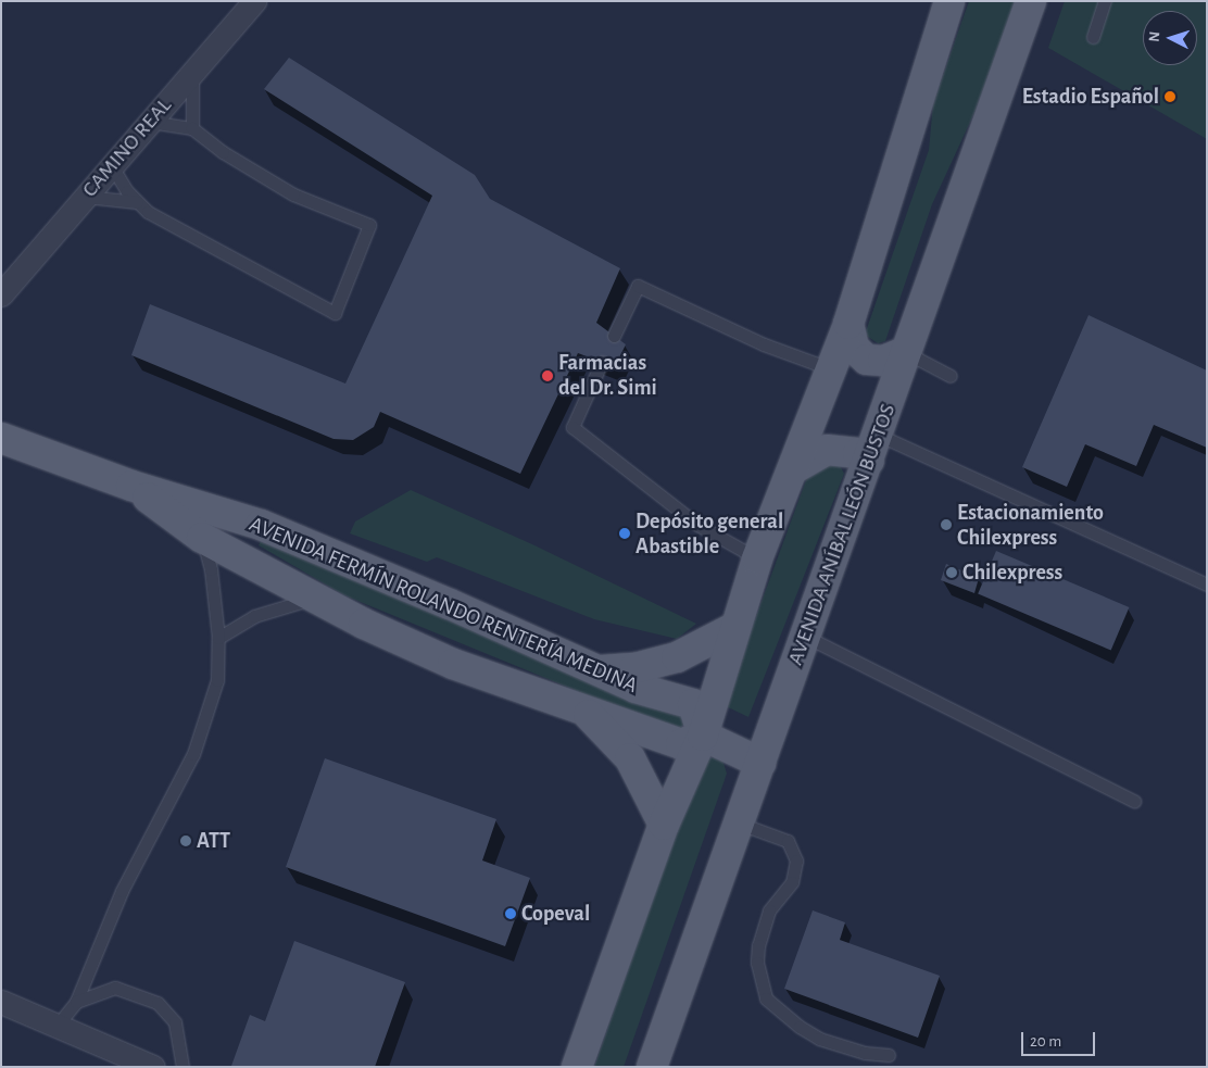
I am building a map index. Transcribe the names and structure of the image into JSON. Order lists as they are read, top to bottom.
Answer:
{
  "streets": {
    "main road": ["AVENIDA ANÍBAL LEÓN BUSTOS", "AVENIDA FERMÍN ROLANDO RENTERÍA MEDINA"],
    "street": ["CAMINO REAL"]
  },
  "places": [
    "Estadio Español",
    "Farmacias del Dr. Simi",
    "Estacionamiento Chilexpress",
    "Depósito general Abastible",
    "Chilexpress",
    "ATT",
    "Copeval"
  ],
  "scale_bar": "20 m",
  "north": "left"
}
